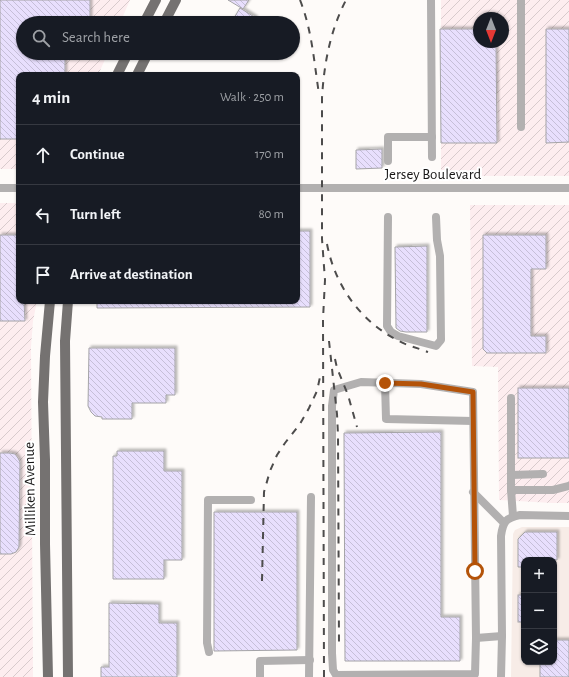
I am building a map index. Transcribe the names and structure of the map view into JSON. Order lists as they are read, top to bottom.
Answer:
{
  "streets": {
    "main road": ["Milliken Avenue"],
    "street": ["Jersey Boulevard"]
  },
  "north": "bottom",
  "page": {
    "search": "Search here",
    "heading": ["4 min", "Walk · 250 m"],
    "list": [
      ["Continue", "170 m"],
      ["Turn left", "80 m"],
      "Arrive at destination"
    ],
    "map_buttons": ["+", "−"]
  }
}
